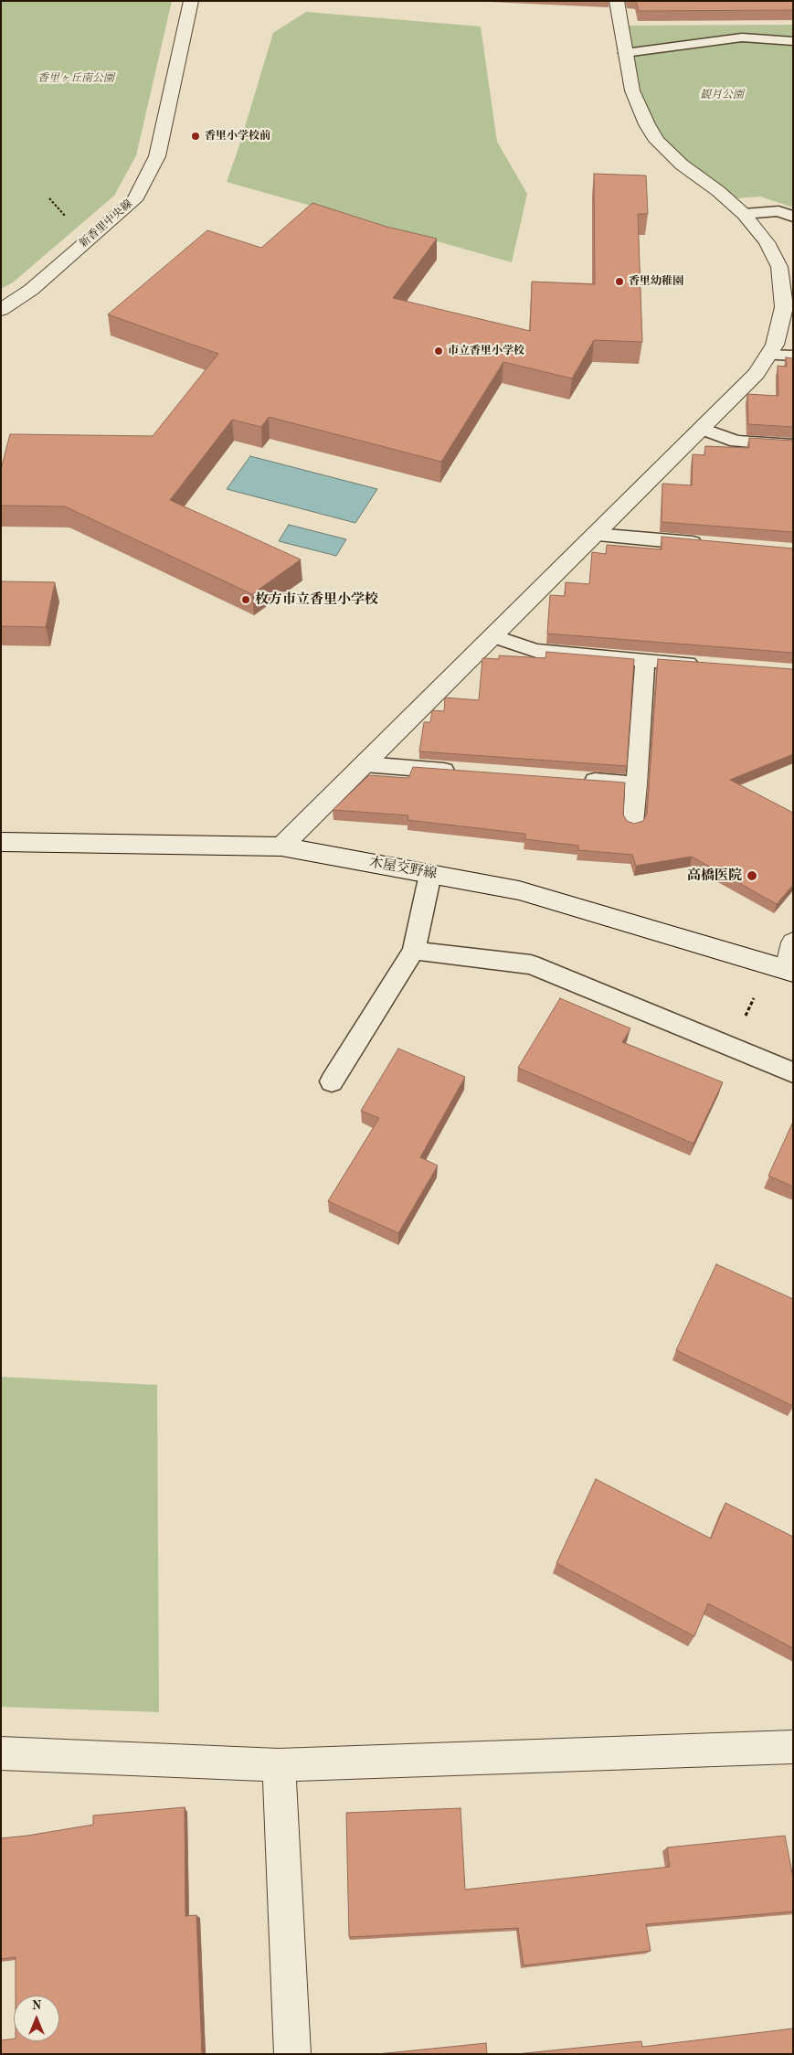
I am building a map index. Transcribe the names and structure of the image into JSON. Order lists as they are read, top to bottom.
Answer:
{
  "streets": {
    "street": ["新香里中央線", "木屋交野線"]
  },
  "parks": ["香里ヶ丘南公園", "観月公園"],
  "places": [
    "香里小学校前",
    "香里幼稚園",
    "市立香里小学校",
    "枚方市立香里小学校",
    "高橋医院"
  ],
  "north": "top"
}
